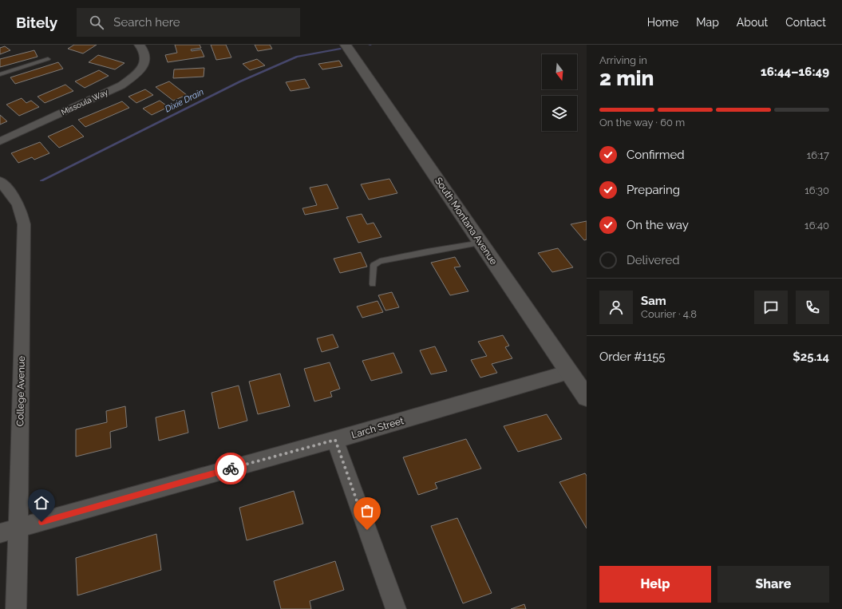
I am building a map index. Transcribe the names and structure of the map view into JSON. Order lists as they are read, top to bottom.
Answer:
{
  "streets": {
    "street": [
      "Missoula Way",
      "South Montana Avenue",
      "College Avenue",
      "Larch Street"
    ]
  },
  "crossings": [
    ["South Montana Avenue", "Larch Street"],
    ["College Avenue", "Larch Street"]
  ],
  "water": ["Dixie Drain"],
  "north": "bottom",
  "page": {
    "header": "Bitely",
    "search": "Search here",
    "nav": [
      "Home",
      "Map",
      "About",
      "Contact"
    ],
    "heading": ["2 min", "Arriving in", "16:44–16:49"],
    "panel": [
      "Sam",
      "Courier · 4.8",
      "Order #1155",
      "$25.14"
    ],
    "bar": "On the way · 60 m",
    "list": [
      ["Confirmed", "16:17"],
      ["Preparing", "16:30"],
      ["On the way", "16:40"],
      "Delivered"
    ],
    "buttons": ["Help", "Share"]
  }
}
